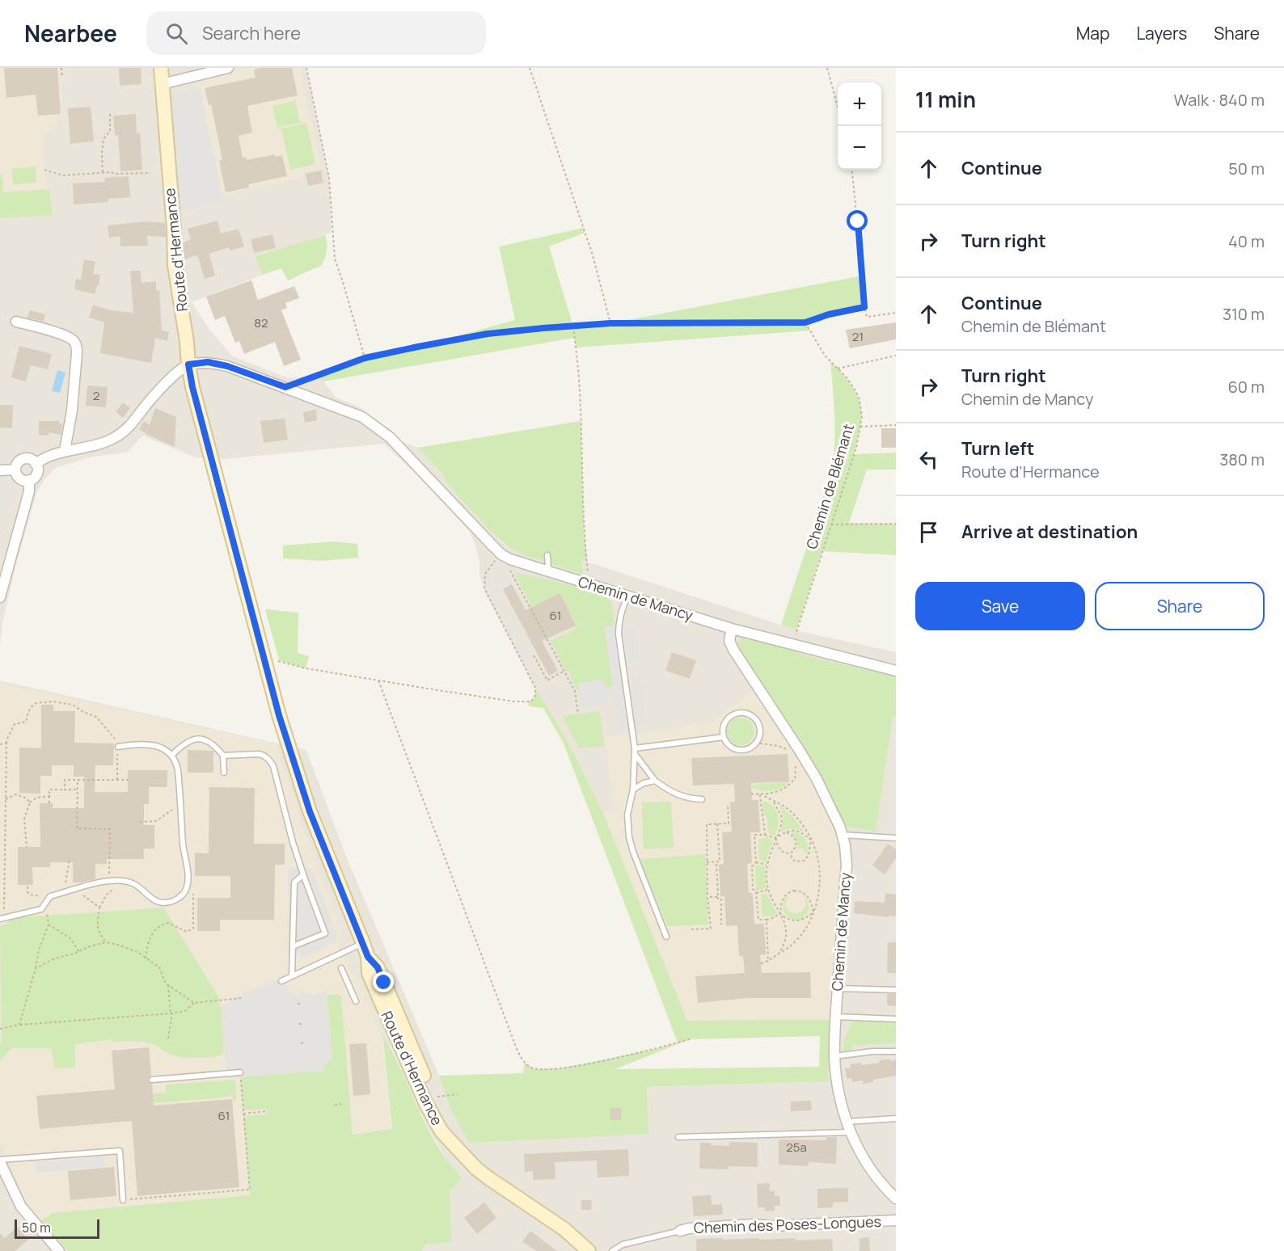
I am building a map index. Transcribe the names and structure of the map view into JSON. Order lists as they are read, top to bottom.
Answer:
{
  "streets": {
    "main road": ["Route d'Hermance"],
    "street": ["Chemin de Mancy", "Chemin des Poses-Longues"],
    "path": ["Chemin de Blémant"]
  },
  "crossings": [
    ["Route d'Hermance", "Chemin de Mancy"]
  ],
  "house_numbers": [
    "82",
    "21",
    "2",
    "61",
    "61",
    "25a"
  ],
  "scale_bar": "50 m",
  "page": {
    "header": "Nearbee",
    "search": "Search here",
    "nav": ["Map", "Layers", "Share"],
    "heading": ["11 min", "Walk · 840 m"],
    "map_buttons": ["+", "−"],
    "list": [
      ["Continue", "50 m"],
      ["Turn right", "40 m"],
      ["Continue", "Chemin de Blémant", "310 m"],
      ["Turn right", "Chemin de Mancy", "60 m"],
      ["Turn left", "Route d'Hermance", "380 m"],
      "Arrive at destination"
    ],
    "buttons": ["Save", "Share"],
    "scale": "50 m"
  }
}
